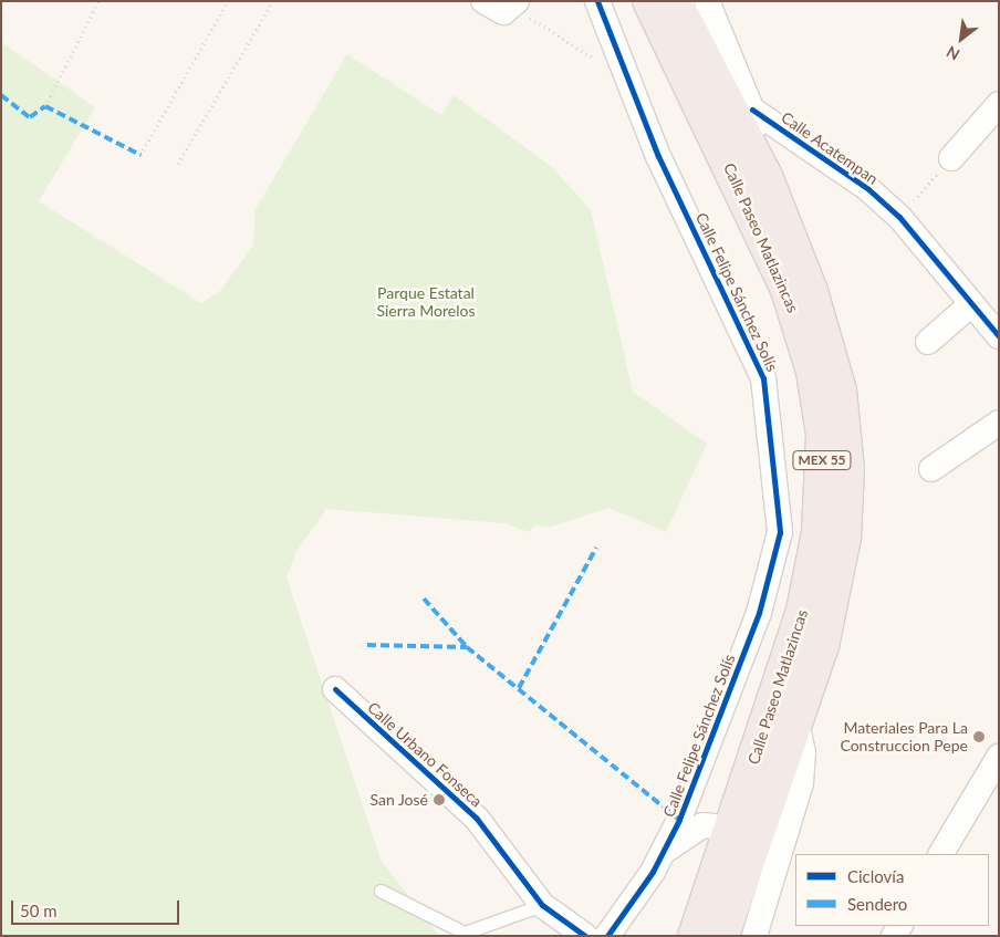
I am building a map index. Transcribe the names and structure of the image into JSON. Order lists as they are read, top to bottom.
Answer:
{
  "streets": {
    "highway": ["Calle Paseo Matlazincas", "MEX 55"],
    "street": ["Calle Acatempan", "Calle Felipe Sánchez Solís", "Calle Urbano Fonseca"]
  },
  "parks": ["Parque Estatal Sierra Morelos"],
  "places": ["Materiales Para La Construccion Pepe", "San José"],
  "legend": ["Ciclovía", "Sendero"],
  "scale_bar": "50 m",
  "north": "bottom left"
}
